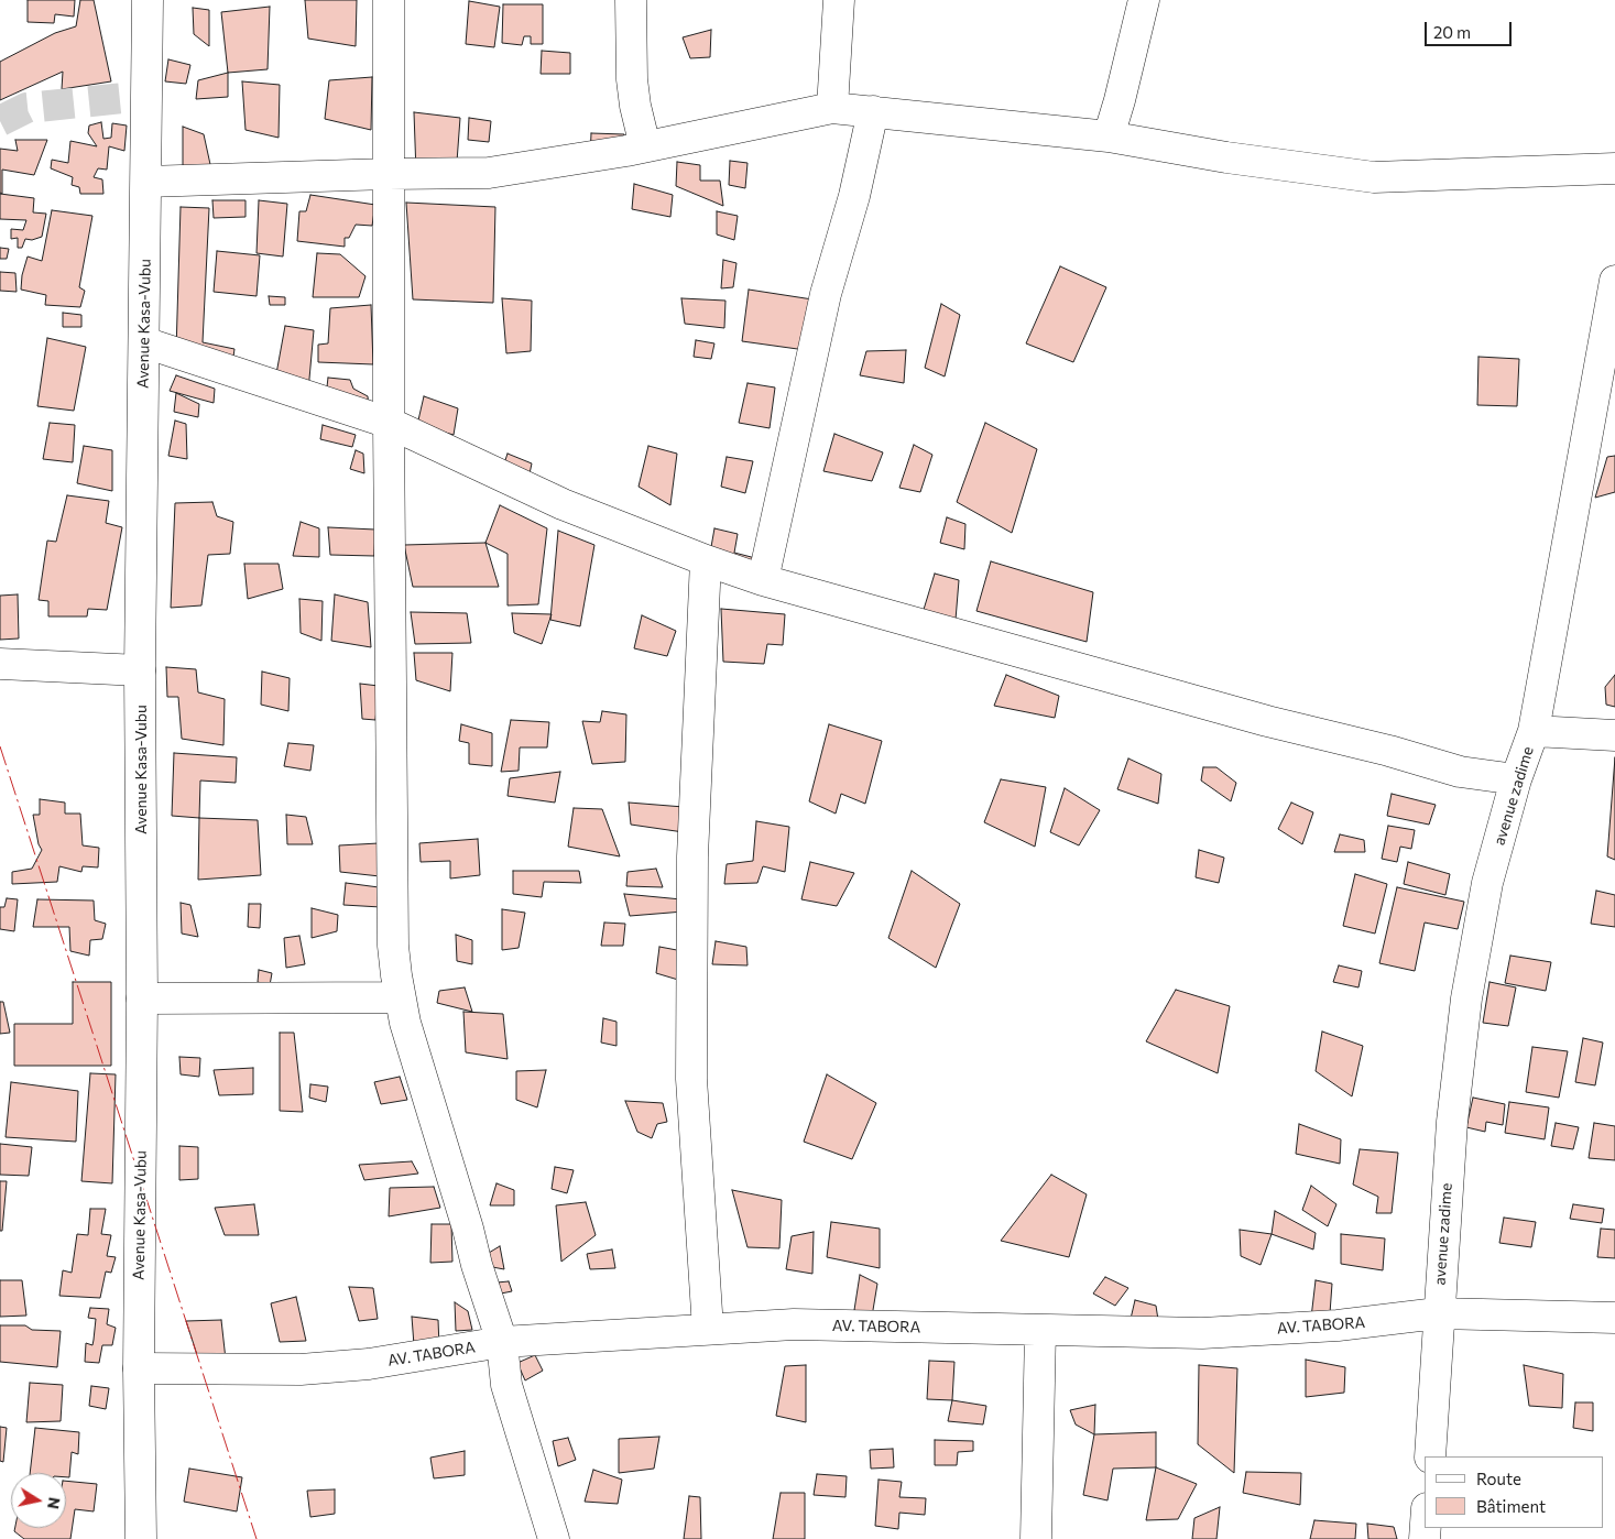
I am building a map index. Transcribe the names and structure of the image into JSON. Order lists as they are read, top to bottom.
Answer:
{
  "streets": {
    "main road": ["Avenue Kasa-Vubu", "avenue zadime", "AV. TABORA"]
  },
  "crossings": [
    ["Avenue Kasa-Vubu", "AV. TABORA"],
    ["avenue zadime", "AV. TABORA"]
  ],
  "legend": ["Route", "Bâtiment"],
  "scale_bar": "20 m",
  "north": "right"
}
